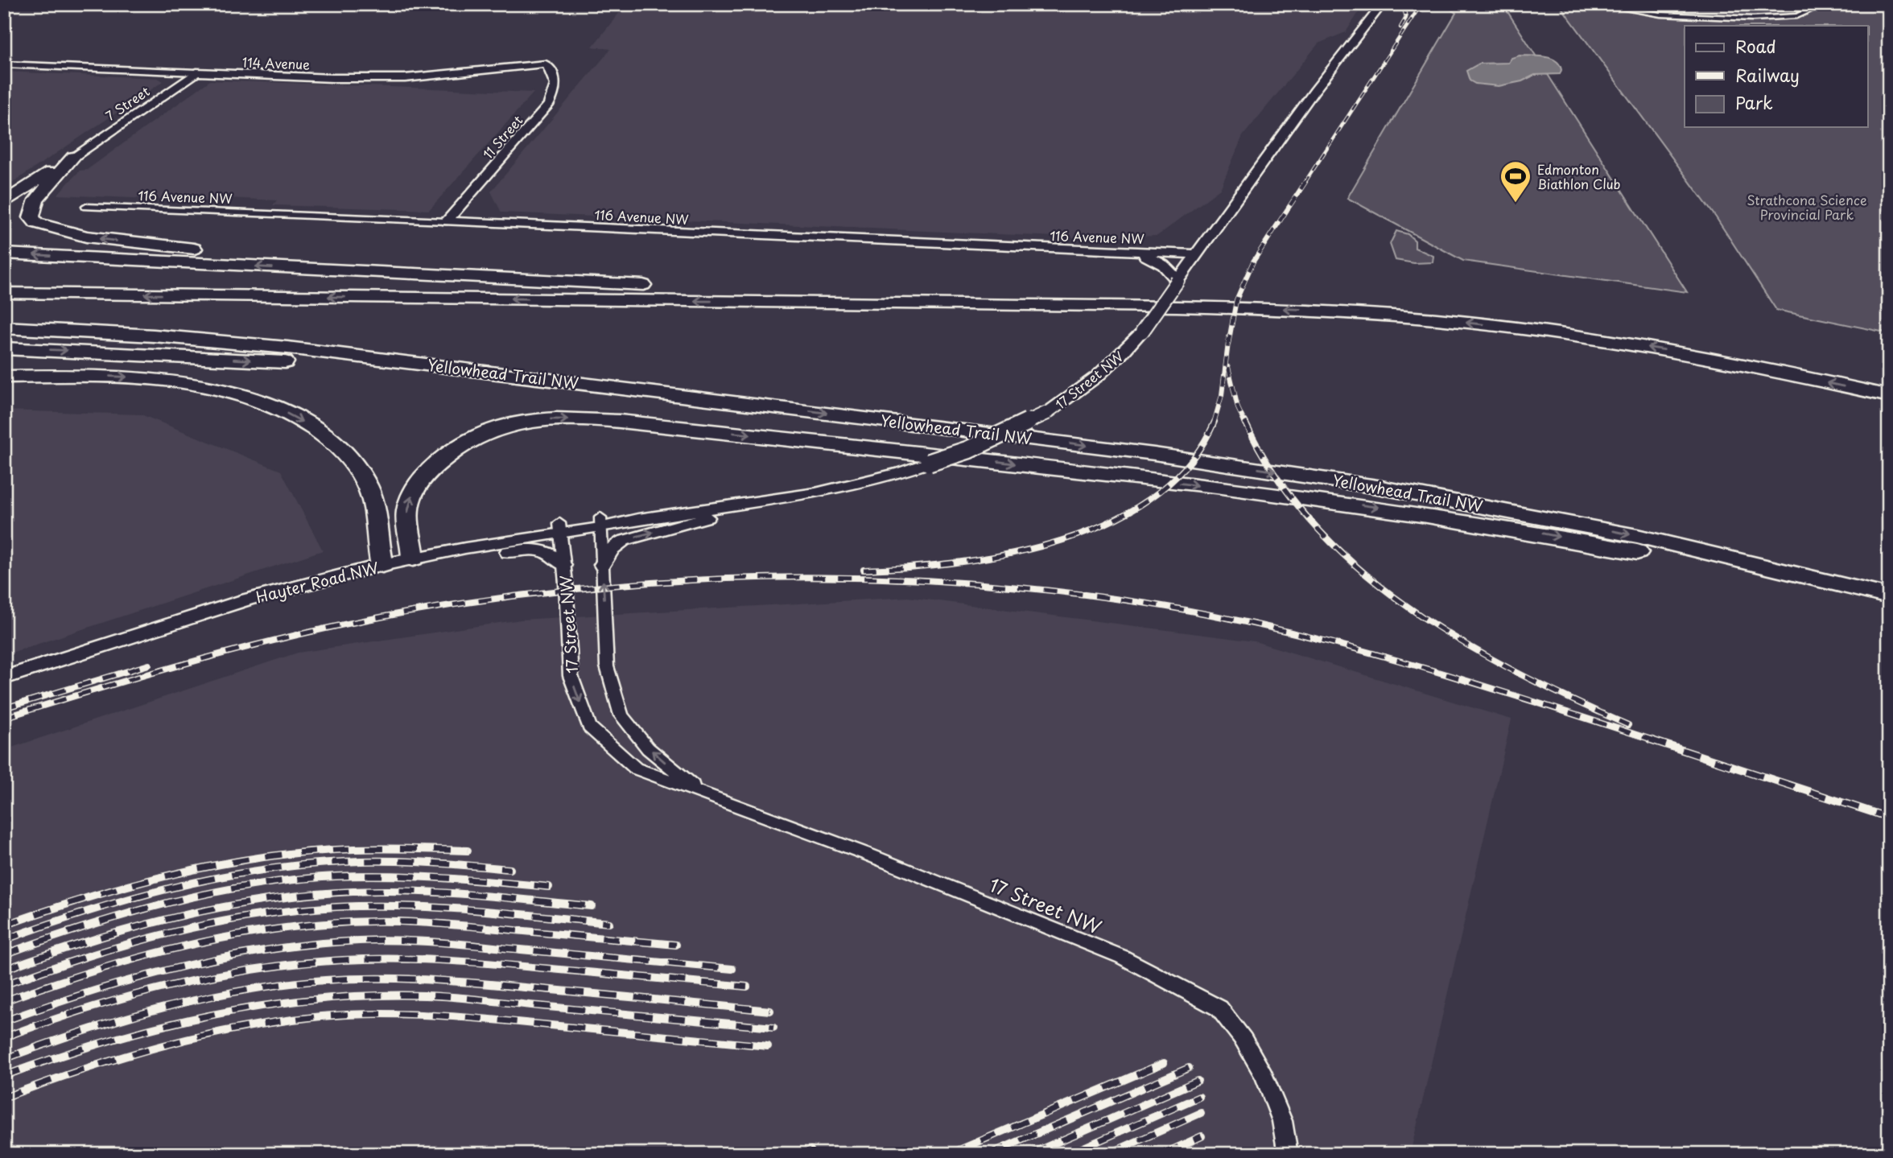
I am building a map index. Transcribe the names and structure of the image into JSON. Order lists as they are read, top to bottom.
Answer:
{
  "streets": {
    "highway": ["Yellowhead Trail NW"],
    "main road": [
      "114 Avenue",
      "7 Street",
      "11 Street",
      "116 Avenue NW",
      "17 Street NW",
      "Hayter Road NW"
    ]
  },
  "crossings": [
    ["114 Avenue", "7 Street"],
    ["114 Avenue", "11 Street"],
    ["11 Street", "116 Avenue NW"],
    ["116 Avenue NW", "17 Street NW"],
    ["17 Street NW", "Hayter Road NW"]
  ],
  "parks": ["Strathcona Science Provincial Park"],
  "places": {
    "sports": ["Edmonton Biathlon Club"]
  },
  "legend": ["Road", "Railway", "Park"]
}
